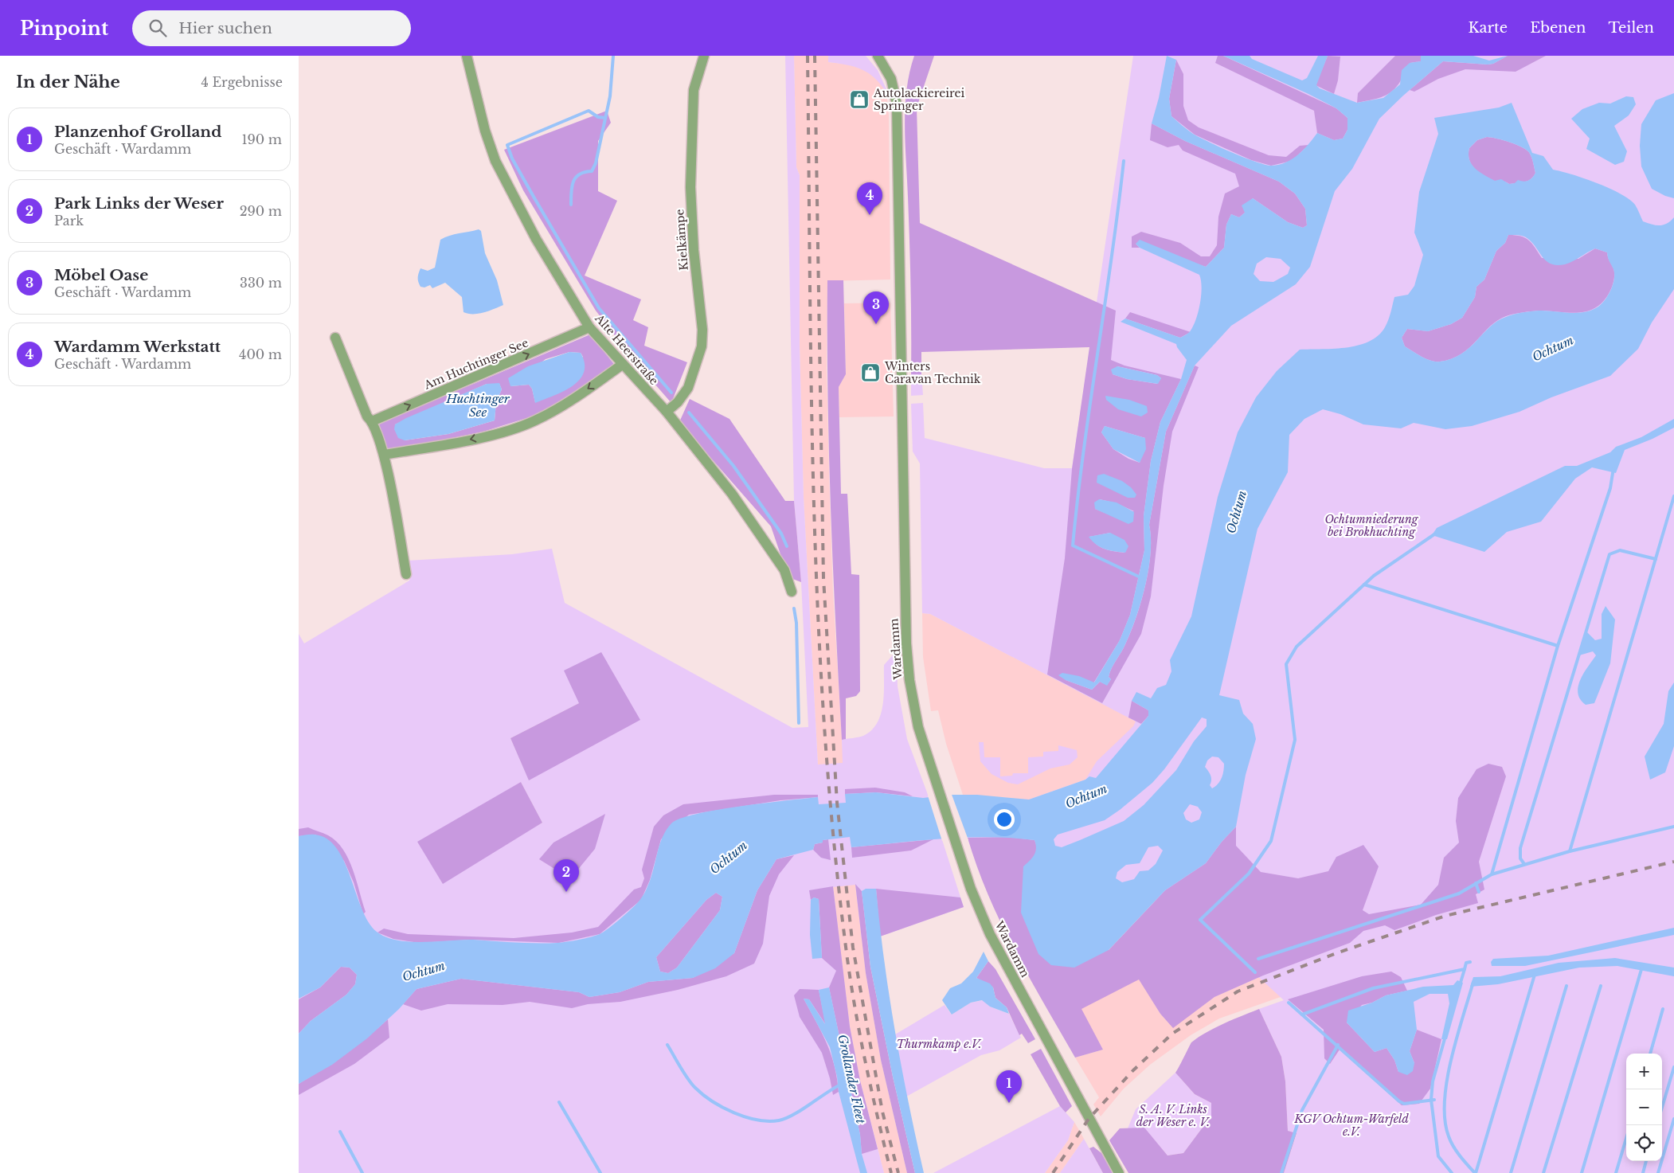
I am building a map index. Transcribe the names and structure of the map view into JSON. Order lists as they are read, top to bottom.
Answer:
{
  "streets": {
    "street": [
      "Kielkämpe",
      "Alte Heerstraße",
      "Am Huchtinger See",
      "Wardamm"
    ]
  },
  "crossings": [
    ["Kielkämpe", "Alte Heerstraße"],
    ["Alte Heerstraße", "Am Huchtinger See"]
  ],
  "water": ["Ochtum", "Huchtinger See", "Grollander Fleet"],
  "parks": [
    "Ochtumniederung bei Brokhuchting",
    "Thurmkamp e.V.",
    "S. A. V. Links der Weser e. V.",
    "KGV Ochtum-Warfeld e.V."
  ],
  "places": {
    "shop": ["Autolackiereirei Springer", "Winters Caravan Technik"]
  },
  "page": {
    "header": "Pinpoint",
    "search": "Hier suchen",
    "nav": ["Karte", "Ebenen", "Teilen"],
    "heading": ["In der Nähe", "4 Ergebnisse"],
    "list": [
      {
        "mark": "1",
        "name": "Planzenhof Grolland",
        "note": "Geschäft · Wardamm",
        "value": "190 m"
      },
      {
        "mark": "2",
        "name": "Park Links der Weser",
        "note": "Park",
        "value": "290 m"
      },
      {
        "mark": "3",
        "name": "Möbel Oase",
        "note": "Geschäft · Wardamm",
        "value": "330 m"
      },
      {
        "mark": "4",
        "name": "Wardamm Werkstatt",
        "note": "Geschäft · Wardamm",
        "value": "400 m"
      }
    ],
    "pins": [
      "4",
      "3",
      "2",
      "1"
    ],
    "map_buttons": ["+", "−"]
  }
}
